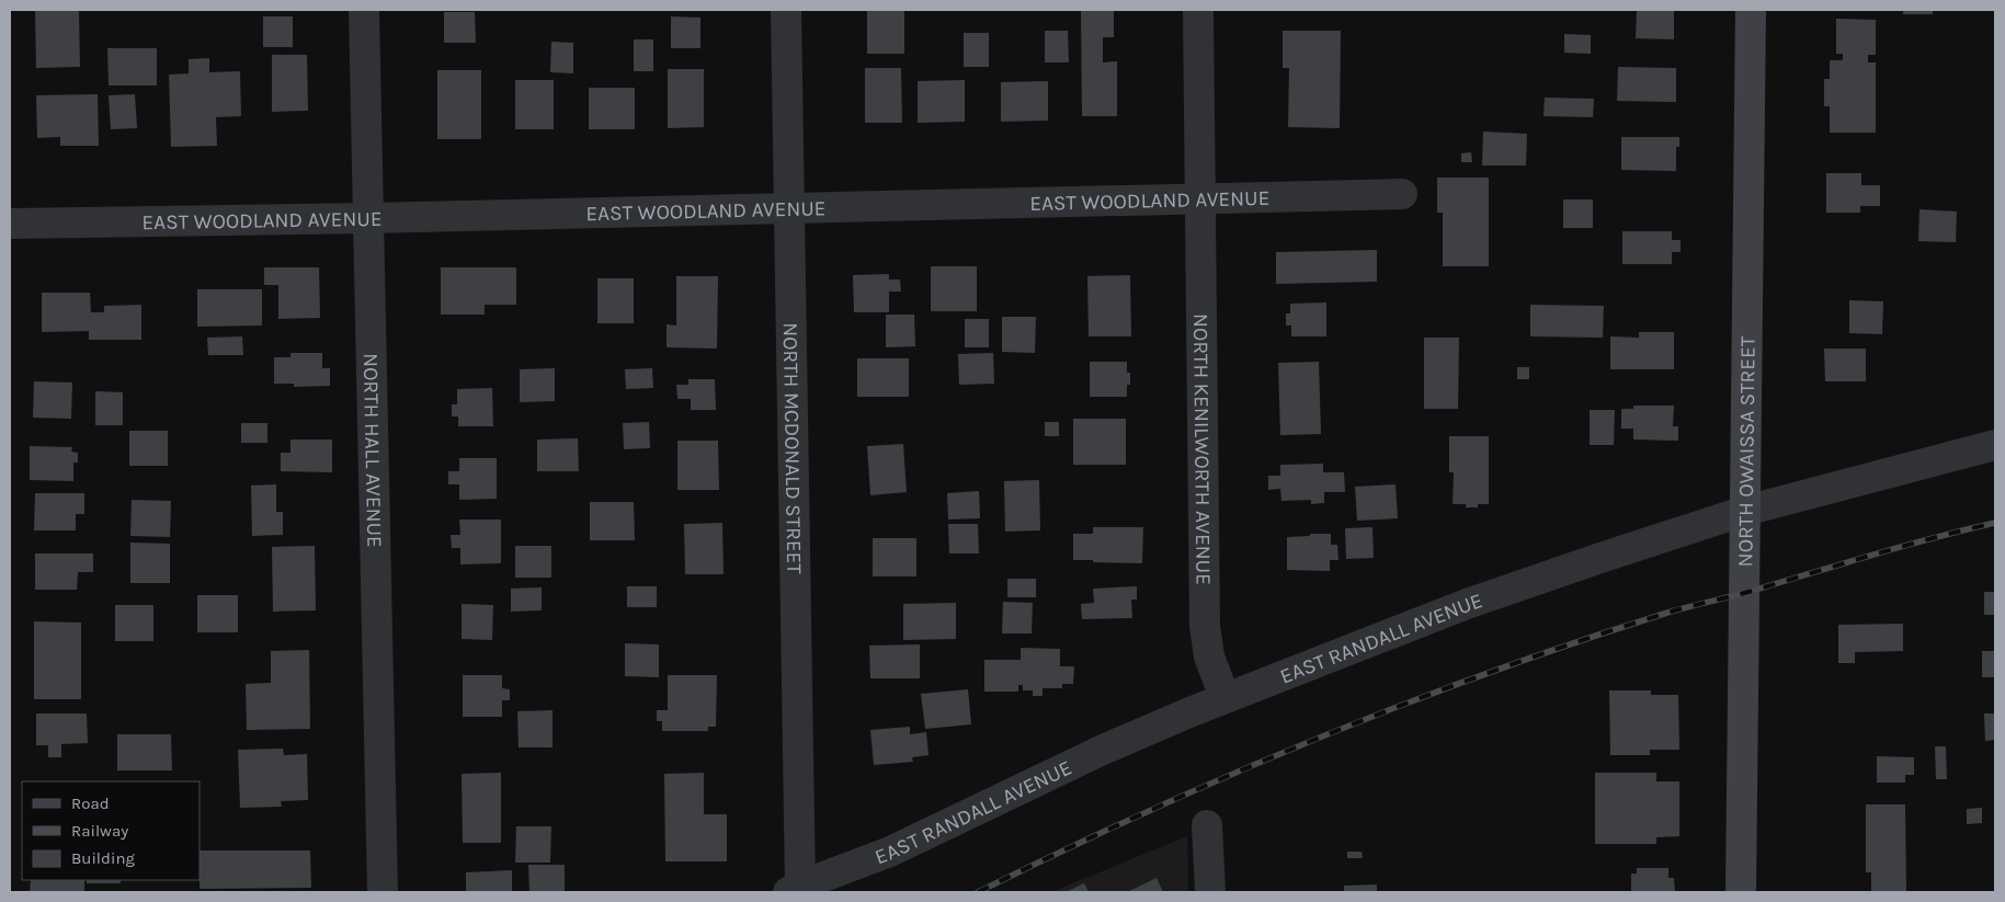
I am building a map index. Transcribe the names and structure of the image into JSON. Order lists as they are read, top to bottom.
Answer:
{
  "streets": {
    "street": [
      "EAST WOODLAND AVENUE",
      "NORTH MCDONALD STREET",
      "NORTH KENILWORTH AVENUE",
      "NORTH HALL AVENUE",
      "NORTH OWAISSA STREET",
      "EAST RANDALL AVENUE"
    ]
  },
  "crossings": [
    ["EAST WOODLAND AVENUE", "NORTH MCDONALD STREET"],
    ["EAST WOODLAND AVENUE", "NORTH KENILWORTH AVENUE"],
    ["EAST WOODLAND AVENUE", "NORTH HALL AVENUE"],
    ["NORTH MCDONALD STREET", "EAST RANDALL AVENUE"],
    ["NORTH KENILWORTH AVENUE", "EAST RANDALL AVENUE"],
    ["NORTH OWAISSA STREET", "EAST RANDALL AVENUE"]
  ],
  "legend": ["Road", "Railway", "Building"]
}
